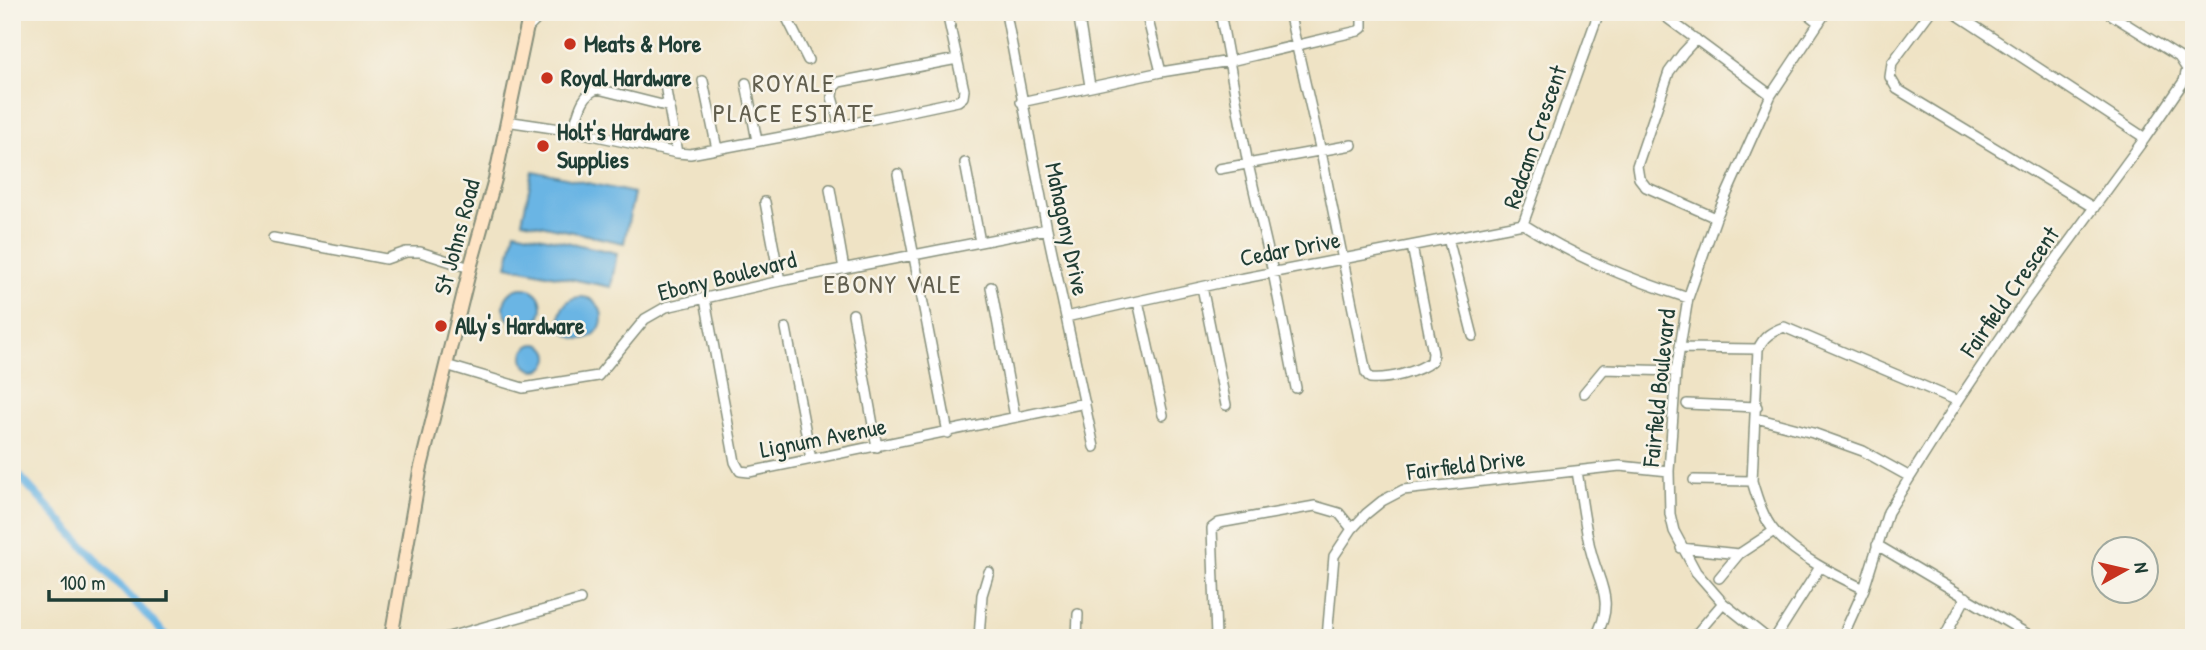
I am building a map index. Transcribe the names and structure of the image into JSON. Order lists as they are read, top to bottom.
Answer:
{
  "streets": {
    "main road": ["St Johns Road"],
    "street": [
      "Redcam Crescent",
      "Mahagony Drive",
      "Cedar Drive",
      "Ebony Boulevard",
      "Fairfield Crescent",
      "Fairfield Boulevard",
      "Lignum Avenue",
      "Fairfield Drive"
    ]
  },
  "crossings": [
    ["Redcam Crescent", "Cedar Drive"],
    ["Redcam Crescent", "Fairfield Boulevard"],
    ["Mahagony Drive", "Cedar Drive"],
    ["Mahagony Drive", "Ebony Boulevard"],
    ["Mahagony Drive", "Lignum Avenue"],
    ["St Johns Road", "Ebony Boulevard"],
    ["Ebony Boulevard", "Lignum Avenue"],
    ["Fairfield Boulevard", "Fairfield Drive"]
  ],
  "districts": ["ROYALE PLACE ESTATE", "EBONY VALE"],
  "places": [
    "Meats & More",
    "Royal Hardware",
    "Holt's Hardware Supplies",
    "Ally's Hardware"
  ],
  "scale_bar": "100 m",
  "north": "right"
}
